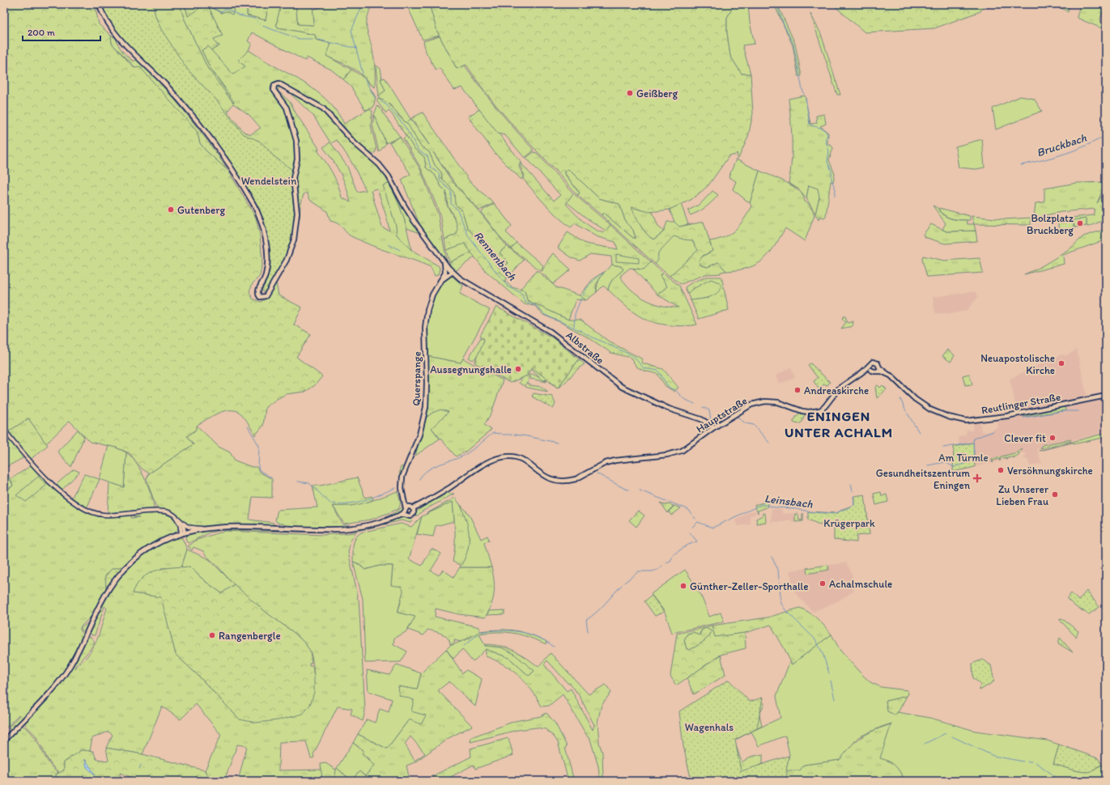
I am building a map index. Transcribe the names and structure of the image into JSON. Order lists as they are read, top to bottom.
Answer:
{
  "streets": {
    "main road": [
      "Albstraße",
      "Querspange",
      "Reutlinger Straße",
      "Hauptstraße"
    ]
  },
  "crossings": [
    ["Albstraße", "Hauptstraße"],
    ["Reutlinger Straße", "Hauptstraße"]
  ],
  "districts": ["ENINGEN UNTER ACHALM"],
  "water": ["Bruckbach", "Rennenbach", "Leinsbach"],
  "parks": [
    "Wendelstein",
    "Am Türmle",
    "Krügerpark",
    "Wagenhals"
  ],
  "places": {
    "other": [
      "Geißberg",
      "Gutenberg",
      "Bolzplatz Bruckberg",
      "Neuapostolische Kirche",
      "Aussegnungshalle",
      "Andreaskirche",
      "Clever fit",
      "Versöhnungskirche",
      "Zu Unserer Lieben Frau",
      "Achalmschule",
      "Günther-Zeller-Sporthalle",
      "Rangenbergle"
    ],
    "health": ["Gesundheitszentrum Eningen"]
  },
  "scale_bar": "200 m"
}
